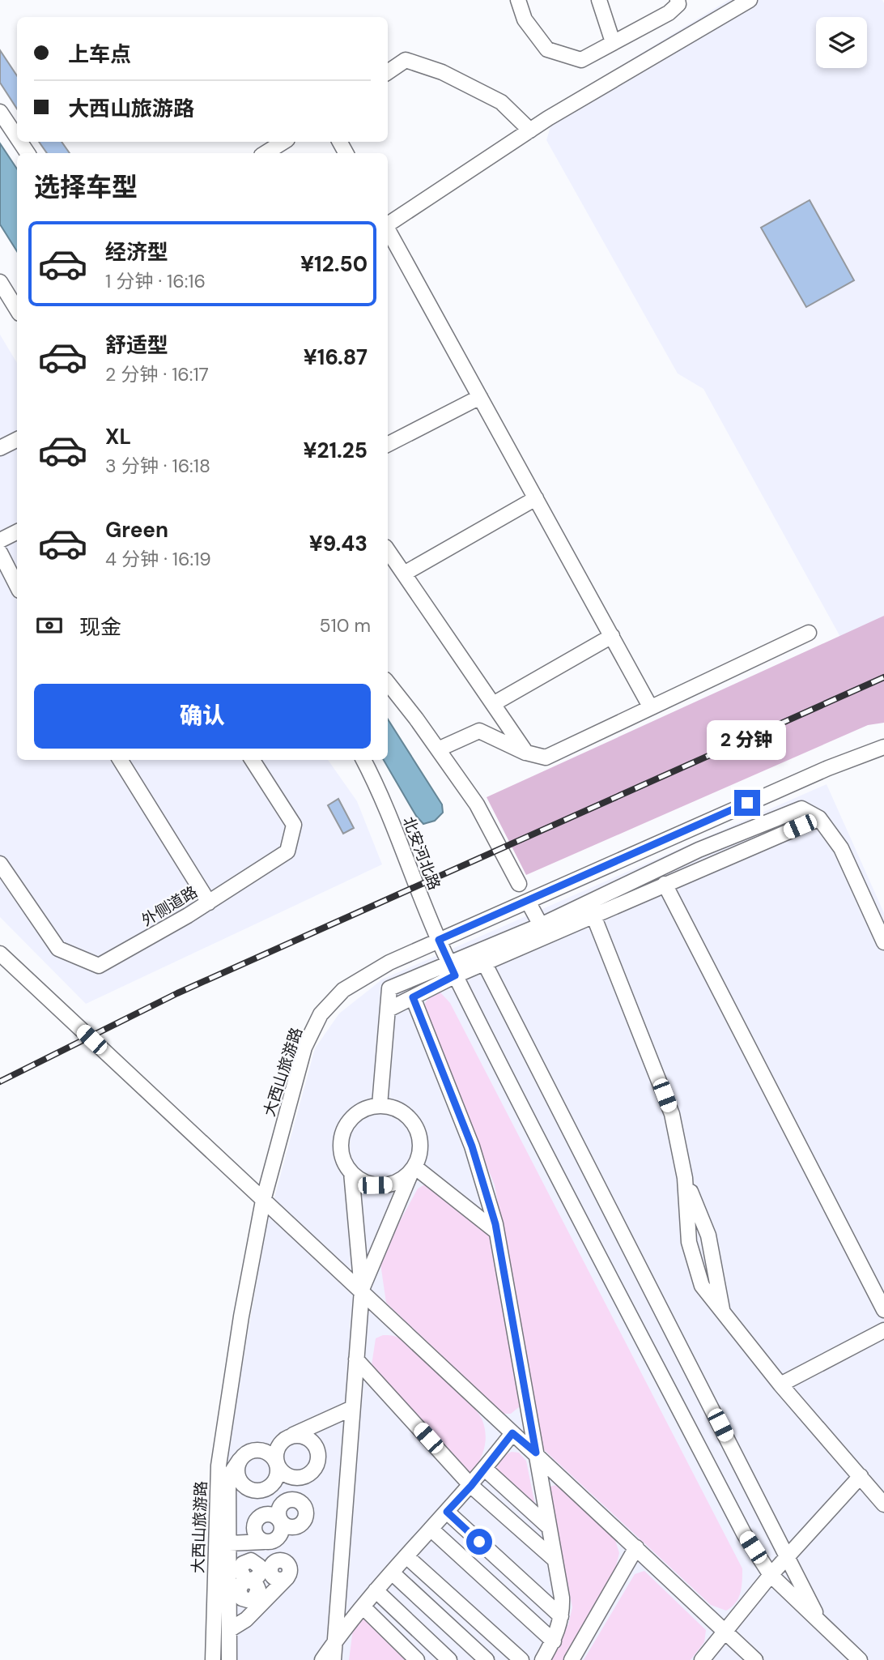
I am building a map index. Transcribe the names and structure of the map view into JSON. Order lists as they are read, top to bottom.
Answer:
{
  "streets": {
    "street": ["北安河北路", "外侧道路", "大西山旅游路"]
  },
  "crossings": [
    ["北安河北路", "大西山旅游路"]
  ],
  "page": {
    "banner": ["上车点", "大西山旅游路"],
    "heading": "选择车型",
    "list": [
      {
        "name": "经济型",
        "note": "1 分钟 · 16:16",
        "value": "¥12.50"
      },
      {
        "name": "舒适型",
        "note": "2 分钟 · 16:17",
        "value": "¥16.87"
      },
      {
        "name": "XL",
        "note": "3 分钟 · 16:18",
        "value": "¥21.25"
      },
      {
        "name": "Green",
        "note": "4 分钟 · 16:19",
        "value": "¥9.43"
      }
    ],
    "pay": ["现金", "510 m"],
    "buttons": "确认",
    "bubble": "2 分钟"
  }
}
